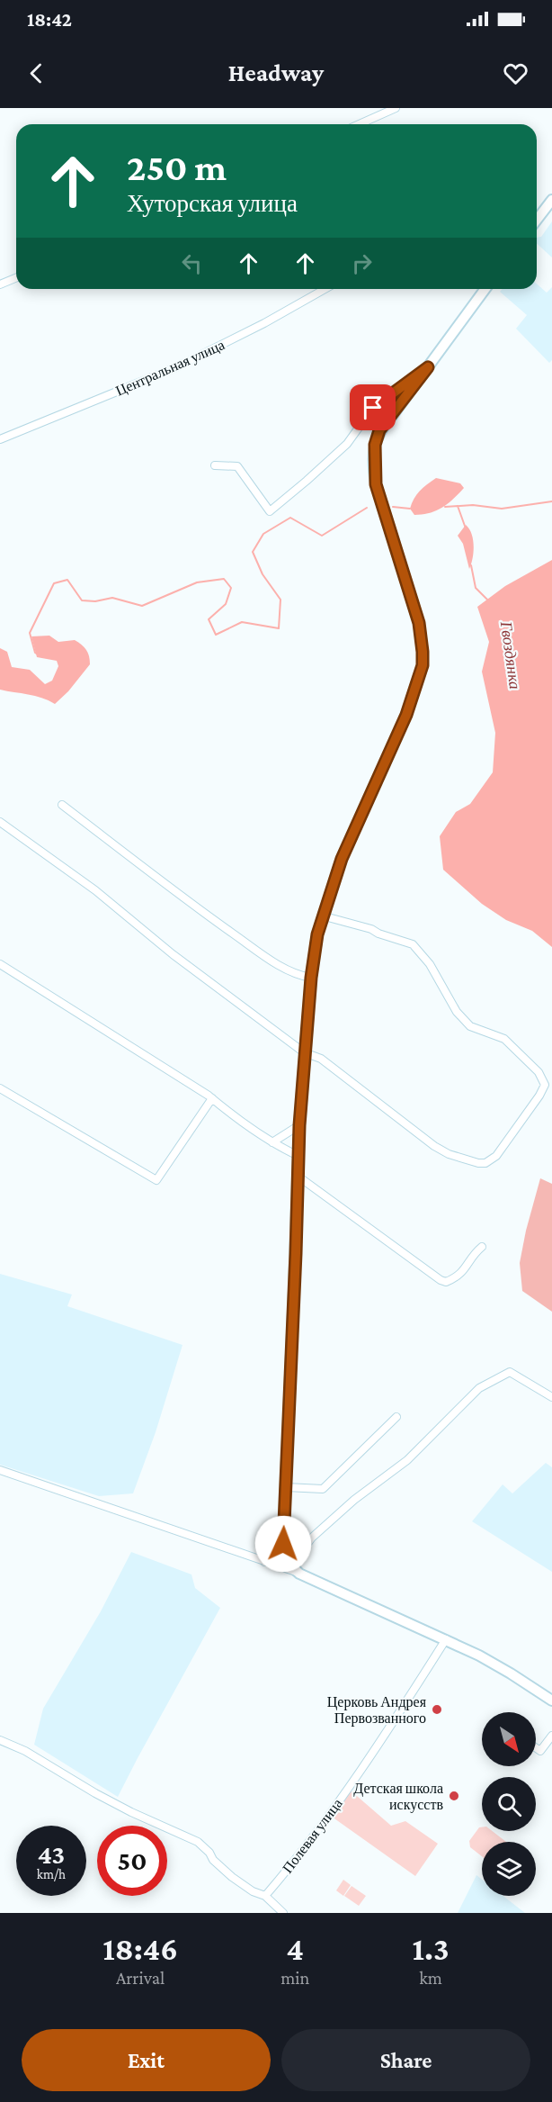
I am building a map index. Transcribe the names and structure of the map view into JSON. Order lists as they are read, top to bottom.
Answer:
{
  "streets": {
    "street": ["Центральная улица", "Полевая улица"]
  },
  "water": ["Гвоздянка"],
  "places": ["Церковь Андрея Первозванного", "Детская школа искусств"],
  "north": "bottom right",
  "page": {
    "status": "18:42",
    "header": "Headway",
    "turn": ["250 m", "Хуторская улица"],
    "speed": "43 km/h",
    "limit": "50",
    "eta": [
      "18:46",
      "Arrival",
      "4",
      "min",
      "1.3",
      "km"
    ],
    "buttons": ["Exit", "Share"]
  }
}
